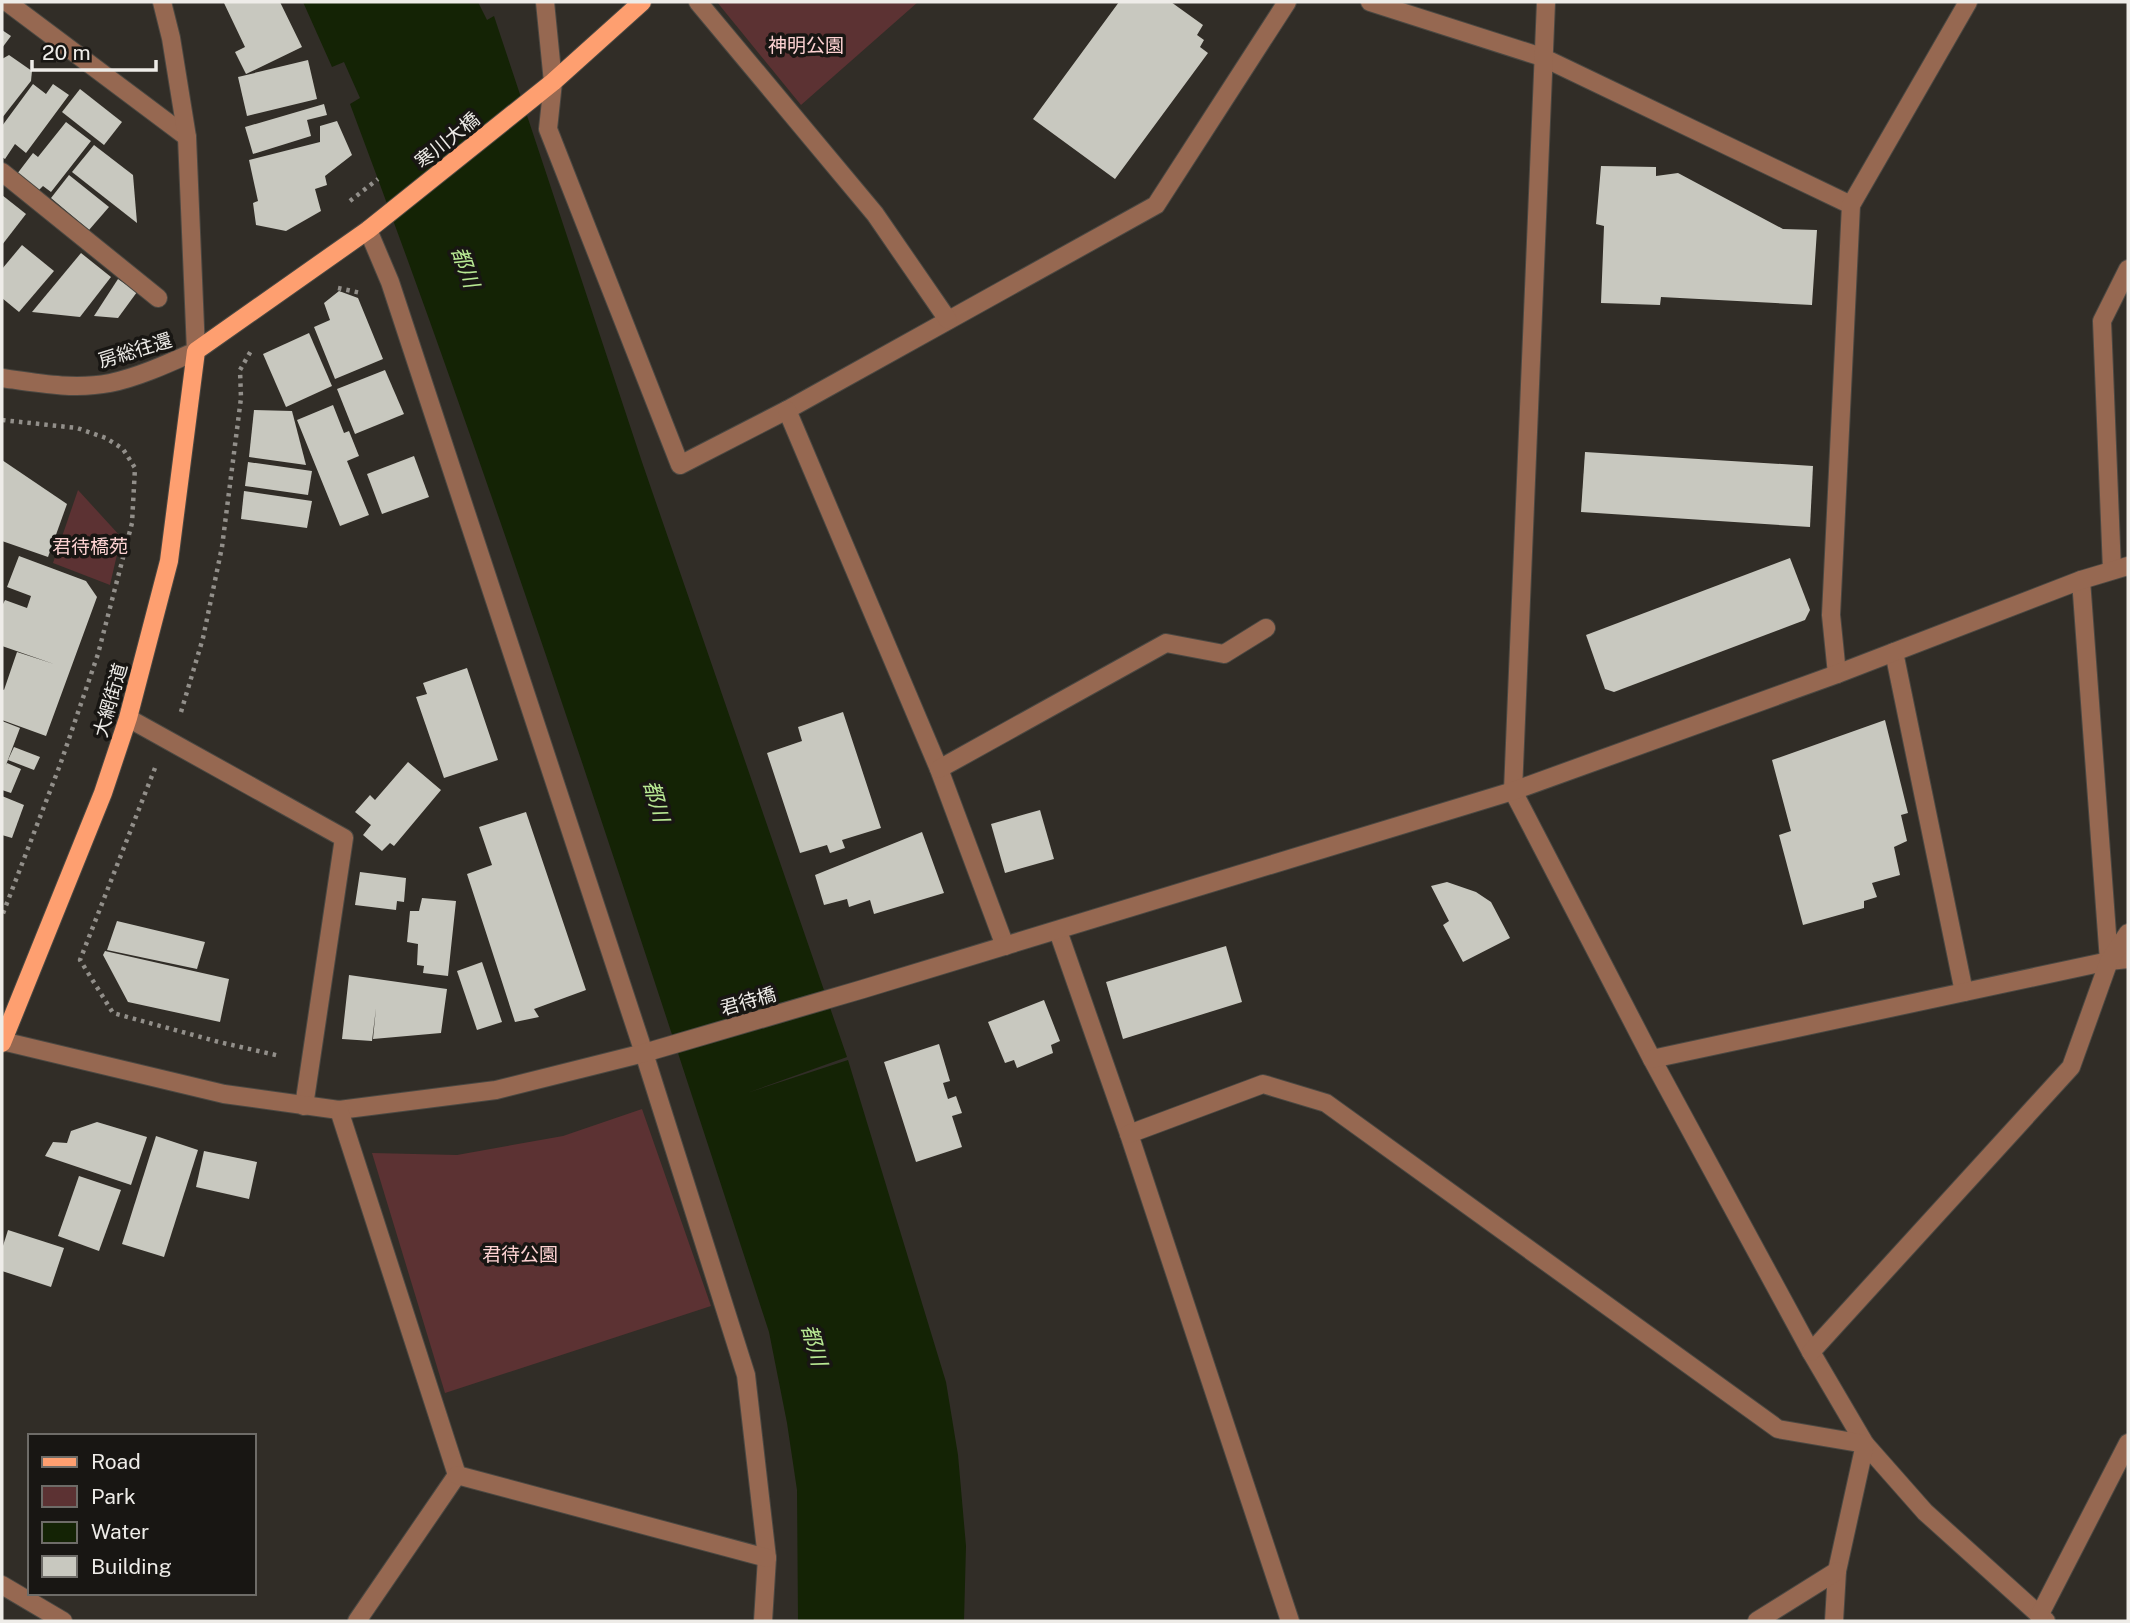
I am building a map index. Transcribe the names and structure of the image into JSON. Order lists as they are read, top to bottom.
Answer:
{
  "streets": {
    "main road": ["寒川大橋", "大網街道"],
    "street": ["房総往還", "君待橋"]
  },
  "crossings": [
    ["寒川大橋", "房総往還"],
    ["寒川大橋", "大網街道"],
    ["房総往還", "大網街道"],
    ["大網街道", "君待橋"]
  ],
  "water": ["都川"],
  "parks": ["神明公園", "君待橋苑", "君待公園"],
  "legend": [
    "Road",
    "Park",
    "Water",
    "Building"
  ],
  "scale_bar": "20 m"
}
